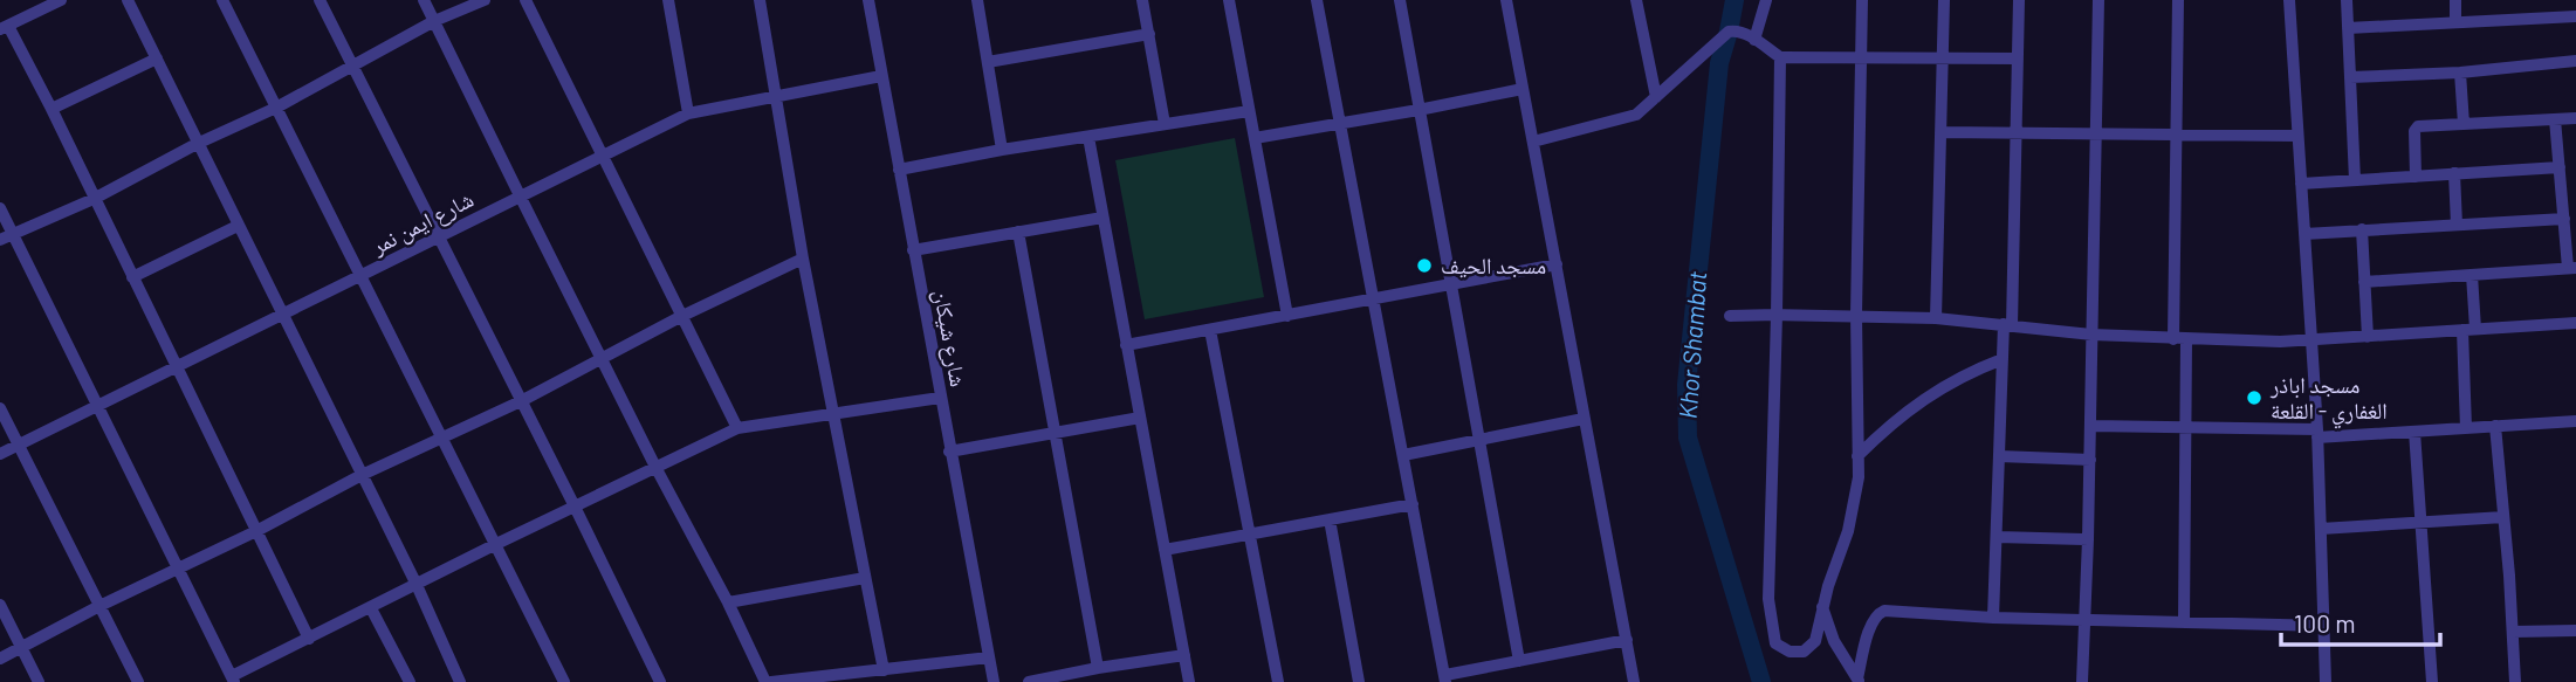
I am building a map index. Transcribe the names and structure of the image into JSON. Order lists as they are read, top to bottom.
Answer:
{
  "streets": {
    "street": ["شارع ايمن نمر", "شارع شيكان"]
  },
  "crossings": [
    ["شارع ايمن نمر", "شارع شيكان"]
  ],
  "water": ["Khor Shambat"],
  "places": ["مسجد الحيف", "مسجد اباذر الغفاري - القلعة"],
  "scale_bar": "100 m"
}
